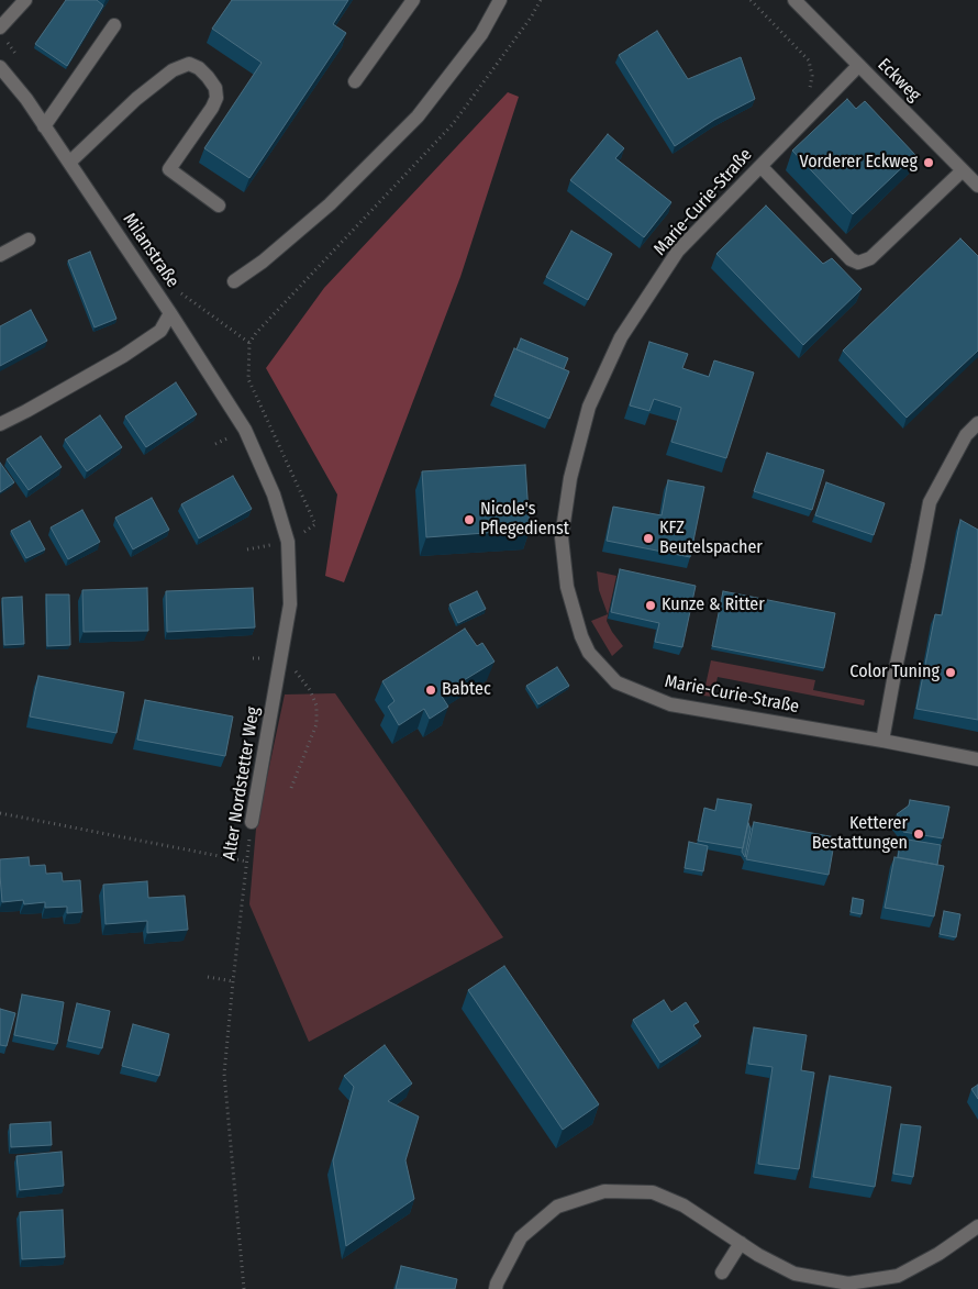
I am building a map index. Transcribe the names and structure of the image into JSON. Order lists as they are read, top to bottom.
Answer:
{
  "streets": {
    "street": [
      "Eckweg",
      "Marie-Curie-Straße",
      "Milanstraße",
      "Alter Nordstetter Weg"
    ]
  },
  "crossings": [
    ["Eckweg", "Marie-Curie-Straße"],
    ["Milanstraße", "Alter Nordstetter Weg"]
  ],
  "places": [
    "Vorderer Eckweg",
    "Nicole's Pflegedienst",
    "KFZ Beutelspacher",
    "Kunze & Ritter",
    "Color Tuning",
    "Babtec",
    "Ketterer Bestattungen"
  ]
}
